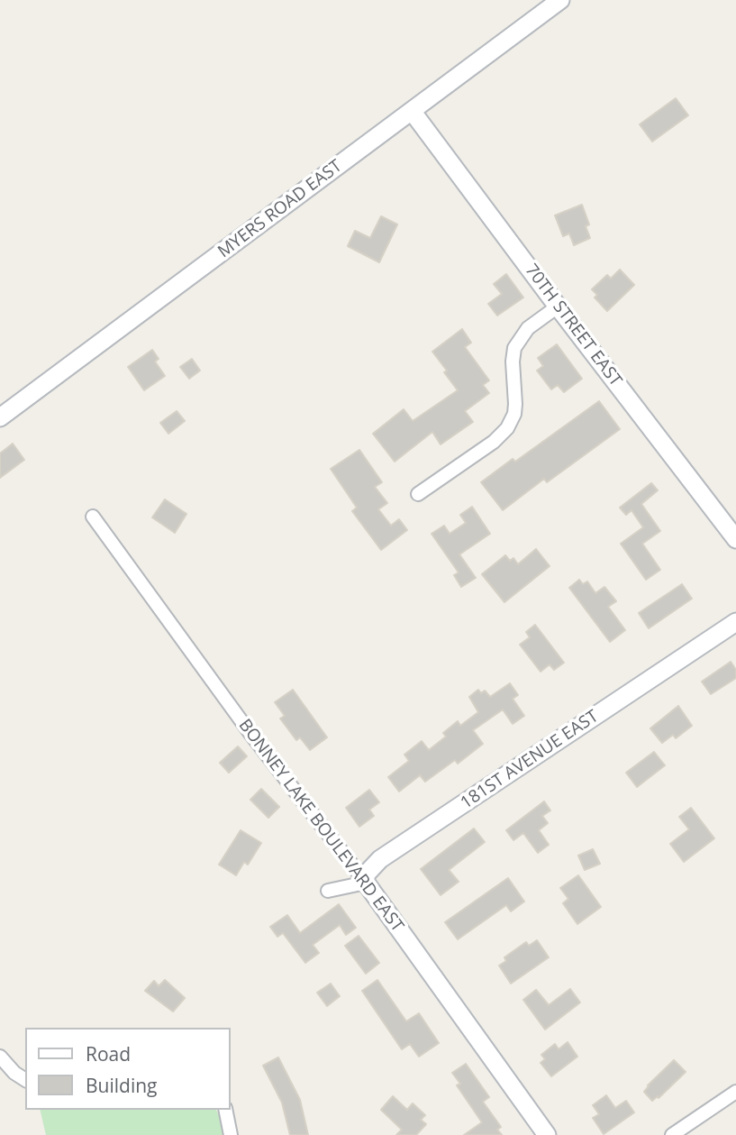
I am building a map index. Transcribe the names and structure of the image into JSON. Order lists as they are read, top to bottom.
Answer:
{
  "streets": {
    "street": [
      "MYERS ROAD EAST",
      "70TH STREET EAST",
      "181ST AVENUE EAST",
      "BONNEY LAKE BOULEVARD EAST"
    ]
  },
  "crossings": [
    ["MYERS ROAD EAST", "70TH STREET EAST"],
    ["181ST AVENUE EAST", "BONNEY LAKE BOULEVARD EAST"]
  ],
  "legend": ["Road", "Building"]
}
